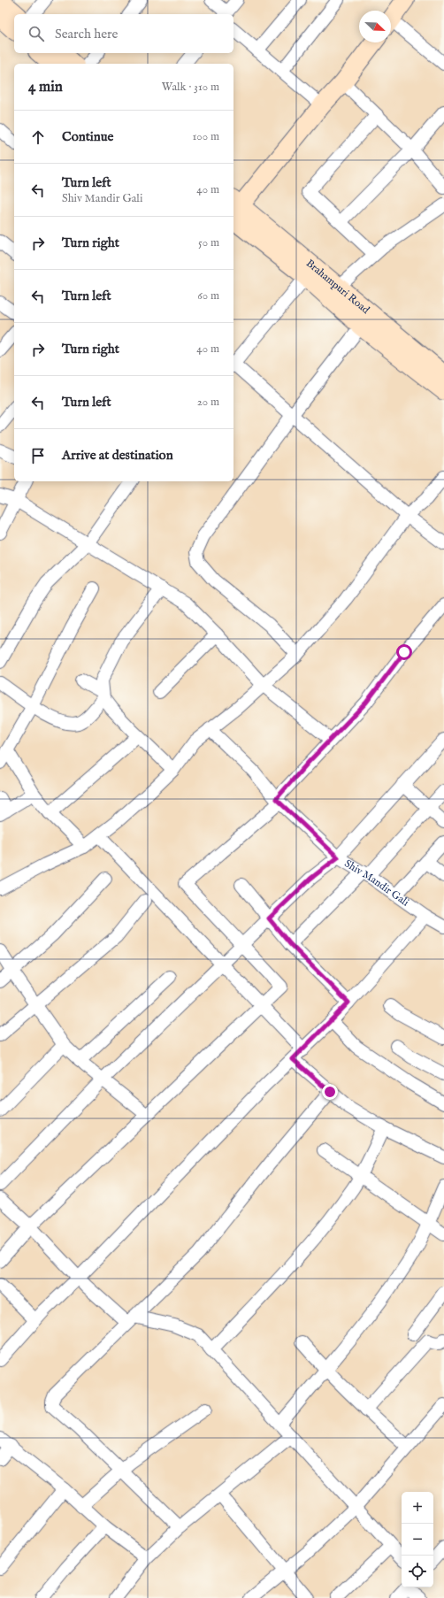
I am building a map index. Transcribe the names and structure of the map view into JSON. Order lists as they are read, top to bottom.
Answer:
{
  "streets": {
    "street": ["Brahampuri Road", "Shiv Mandir Gali"]
  },
  "north": "bottom right",
  "page": {
    "search": "Search here",
    "heading": ["4 min", "Walk · 310 m"],
    "list": [
      ["Continue", "100 m"],
      ["Turn left", "Shiv Mandir Gali", "40 m"],
      ["Turn right", "50 m"],
      ["Turn left", "60 m"],
      ["Turn right", "40 m"],
      ["Turn left", "20 m"],
      "Arrive at destination"
    ],
    "map_buttons": ["+", "−"]
  }
}
